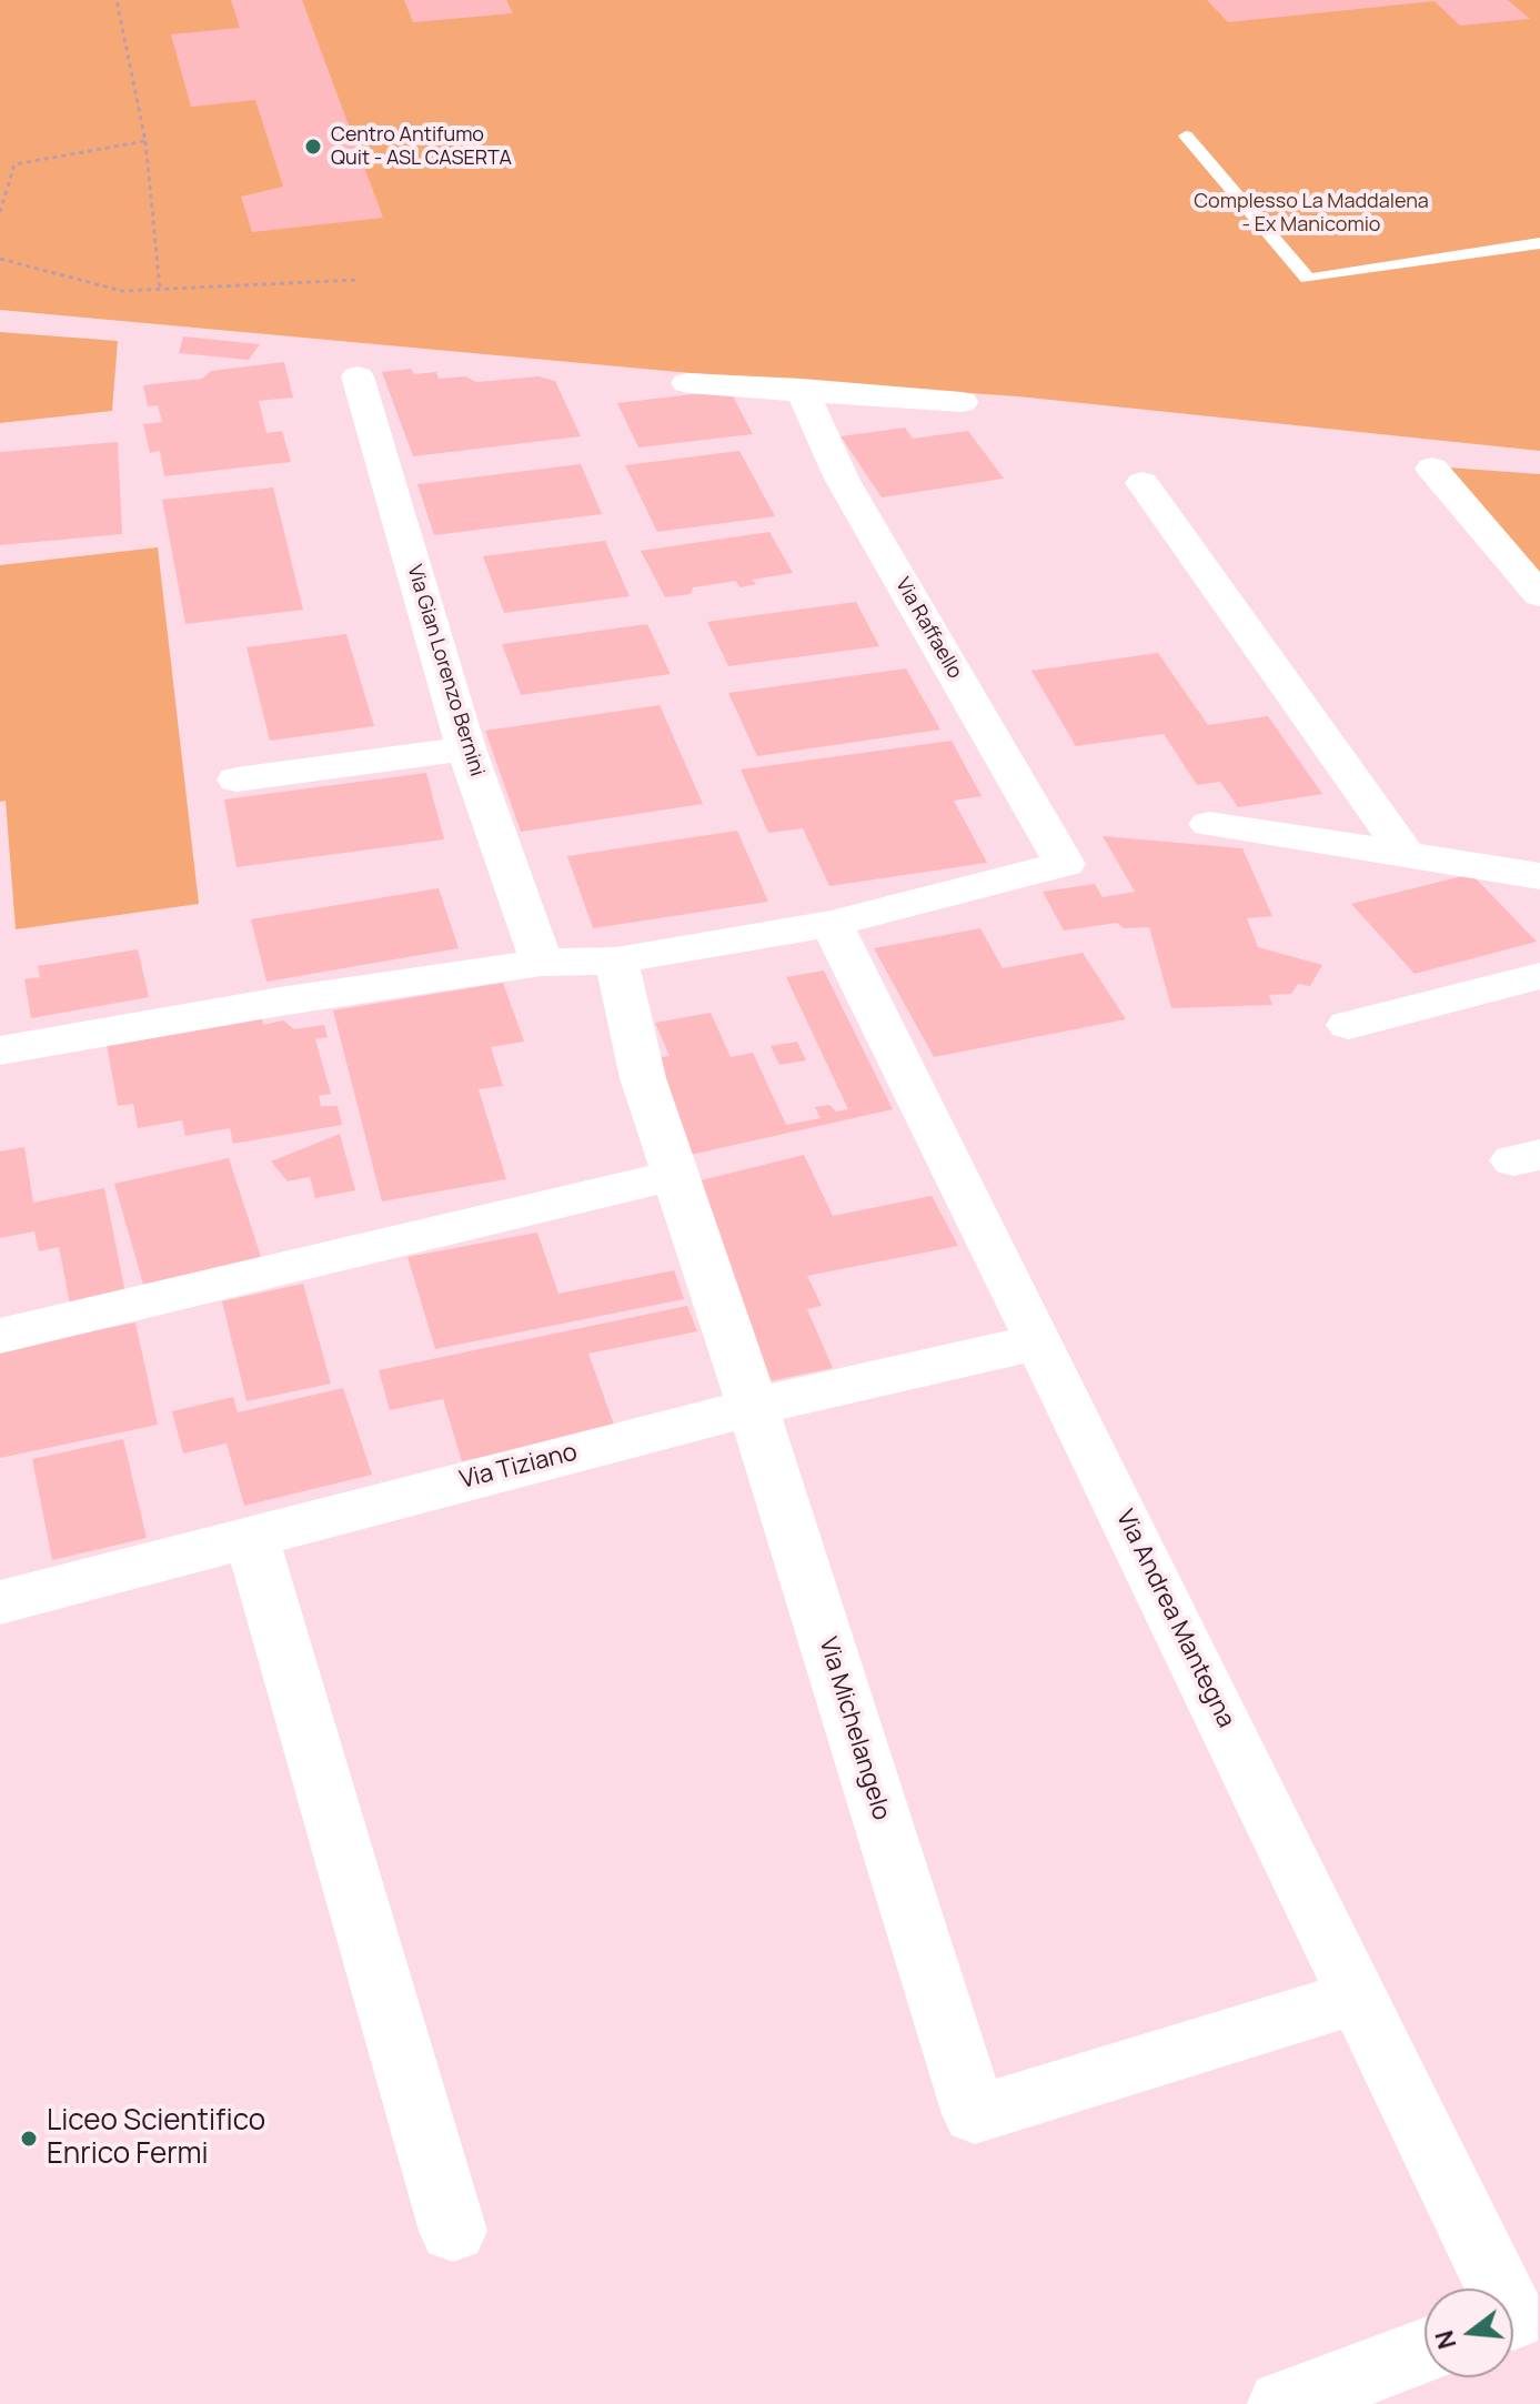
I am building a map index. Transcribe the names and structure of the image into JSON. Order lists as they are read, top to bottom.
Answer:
{
  "streets": {
    "street": [
      "Via Raffaello",
      "Via Gian Lorenzo Bernini",
      "Via Tiziano",
      "Via Andrea Mantegna",
      "Via Michelangelo"
    ]
  },
  "crossings": [
    ["Via Raffaello", "Via Andrea Mantegna"],
    ["Via Tiziano", "Via Andrea Mantegna"],
    ["Via Tiziano", "Via Michelangelo"],
    ["Via Andrea Mantegna", "Via Michelangelo"]
  ],
  "parks": ["Complesso La Maddalena - Ex Manicomio"],
  "places": ["Centro Antifumo Quit - ASL CASERTA", "Liceo Scientifico Enrico Fermi"],
  "north": "left"
}
